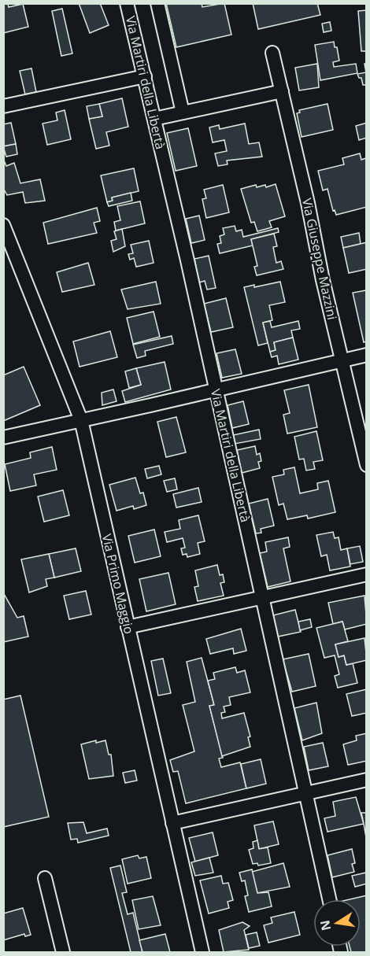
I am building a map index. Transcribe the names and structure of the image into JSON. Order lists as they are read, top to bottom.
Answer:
{
  "streets": {
    "street": ["Via Martiri della Libertà", "Via Giuseppe Mazzini", "Via Primo Maggio"]
  },
  "north": "left"
}
